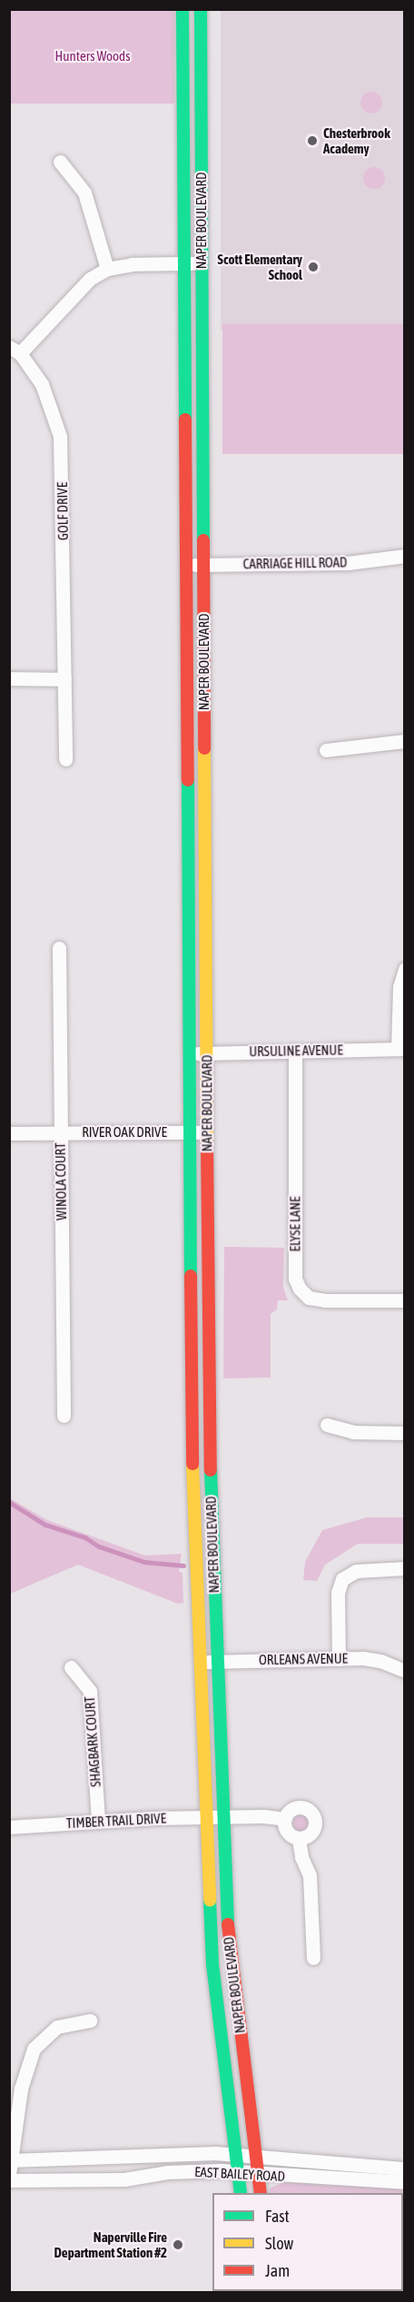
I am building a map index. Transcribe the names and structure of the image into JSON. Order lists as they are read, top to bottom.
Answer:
{
  "streets": {
    "main road": ["NAPER BOULEVARD"],
    "street": [
      "GOLF DRIVE",
      "CARRIAGE HILL ROAD",
      "URSULINE AVENUE",
      "RIVER OAK DRIVE",
      "WINOLA COURT",
      "ELYSE LANE",
      "ORLEANS AVENUE",
      "SHAGBARK COURT",
      "TIMBER TRAIL DRIVE",
      "EAST BAILEY ROAD"
    ]
  },
  "crossings": [
    ["NAPER BOULEVARD", "CARRIAGE HILL ROAD"],
    ["NAPER BOULEVARD", "URSULINE AVENUE"],
    ["NAPER BOULEVARD", "RIVER OAK DRIVE"],
    ["NAPER BOULEVARD", "ORLEANS AVENUE"],
    ["NAPER BOULEVARD", "TIMBER TRAIL DRIVE"],
    ["NAPER BOULEVARD", "EAST BAILEY ROAD"],
    ["URSULINE AVENUE", "ELYSE LANE"],
    ["RIVER OAK DRIVE", "WINOLA COURT"],
    ["SHAGBARK COURT", "TIMBER TRAIL DRIVE"]
  ],
  "parks": ["Hunters Woods"],
  "places": ["Chesterbrook Academy", "Scott Elementary School", "Naperville Fire Department Station #2"],
  "legend": ["Fast", "Slow", "Jam"]
}
